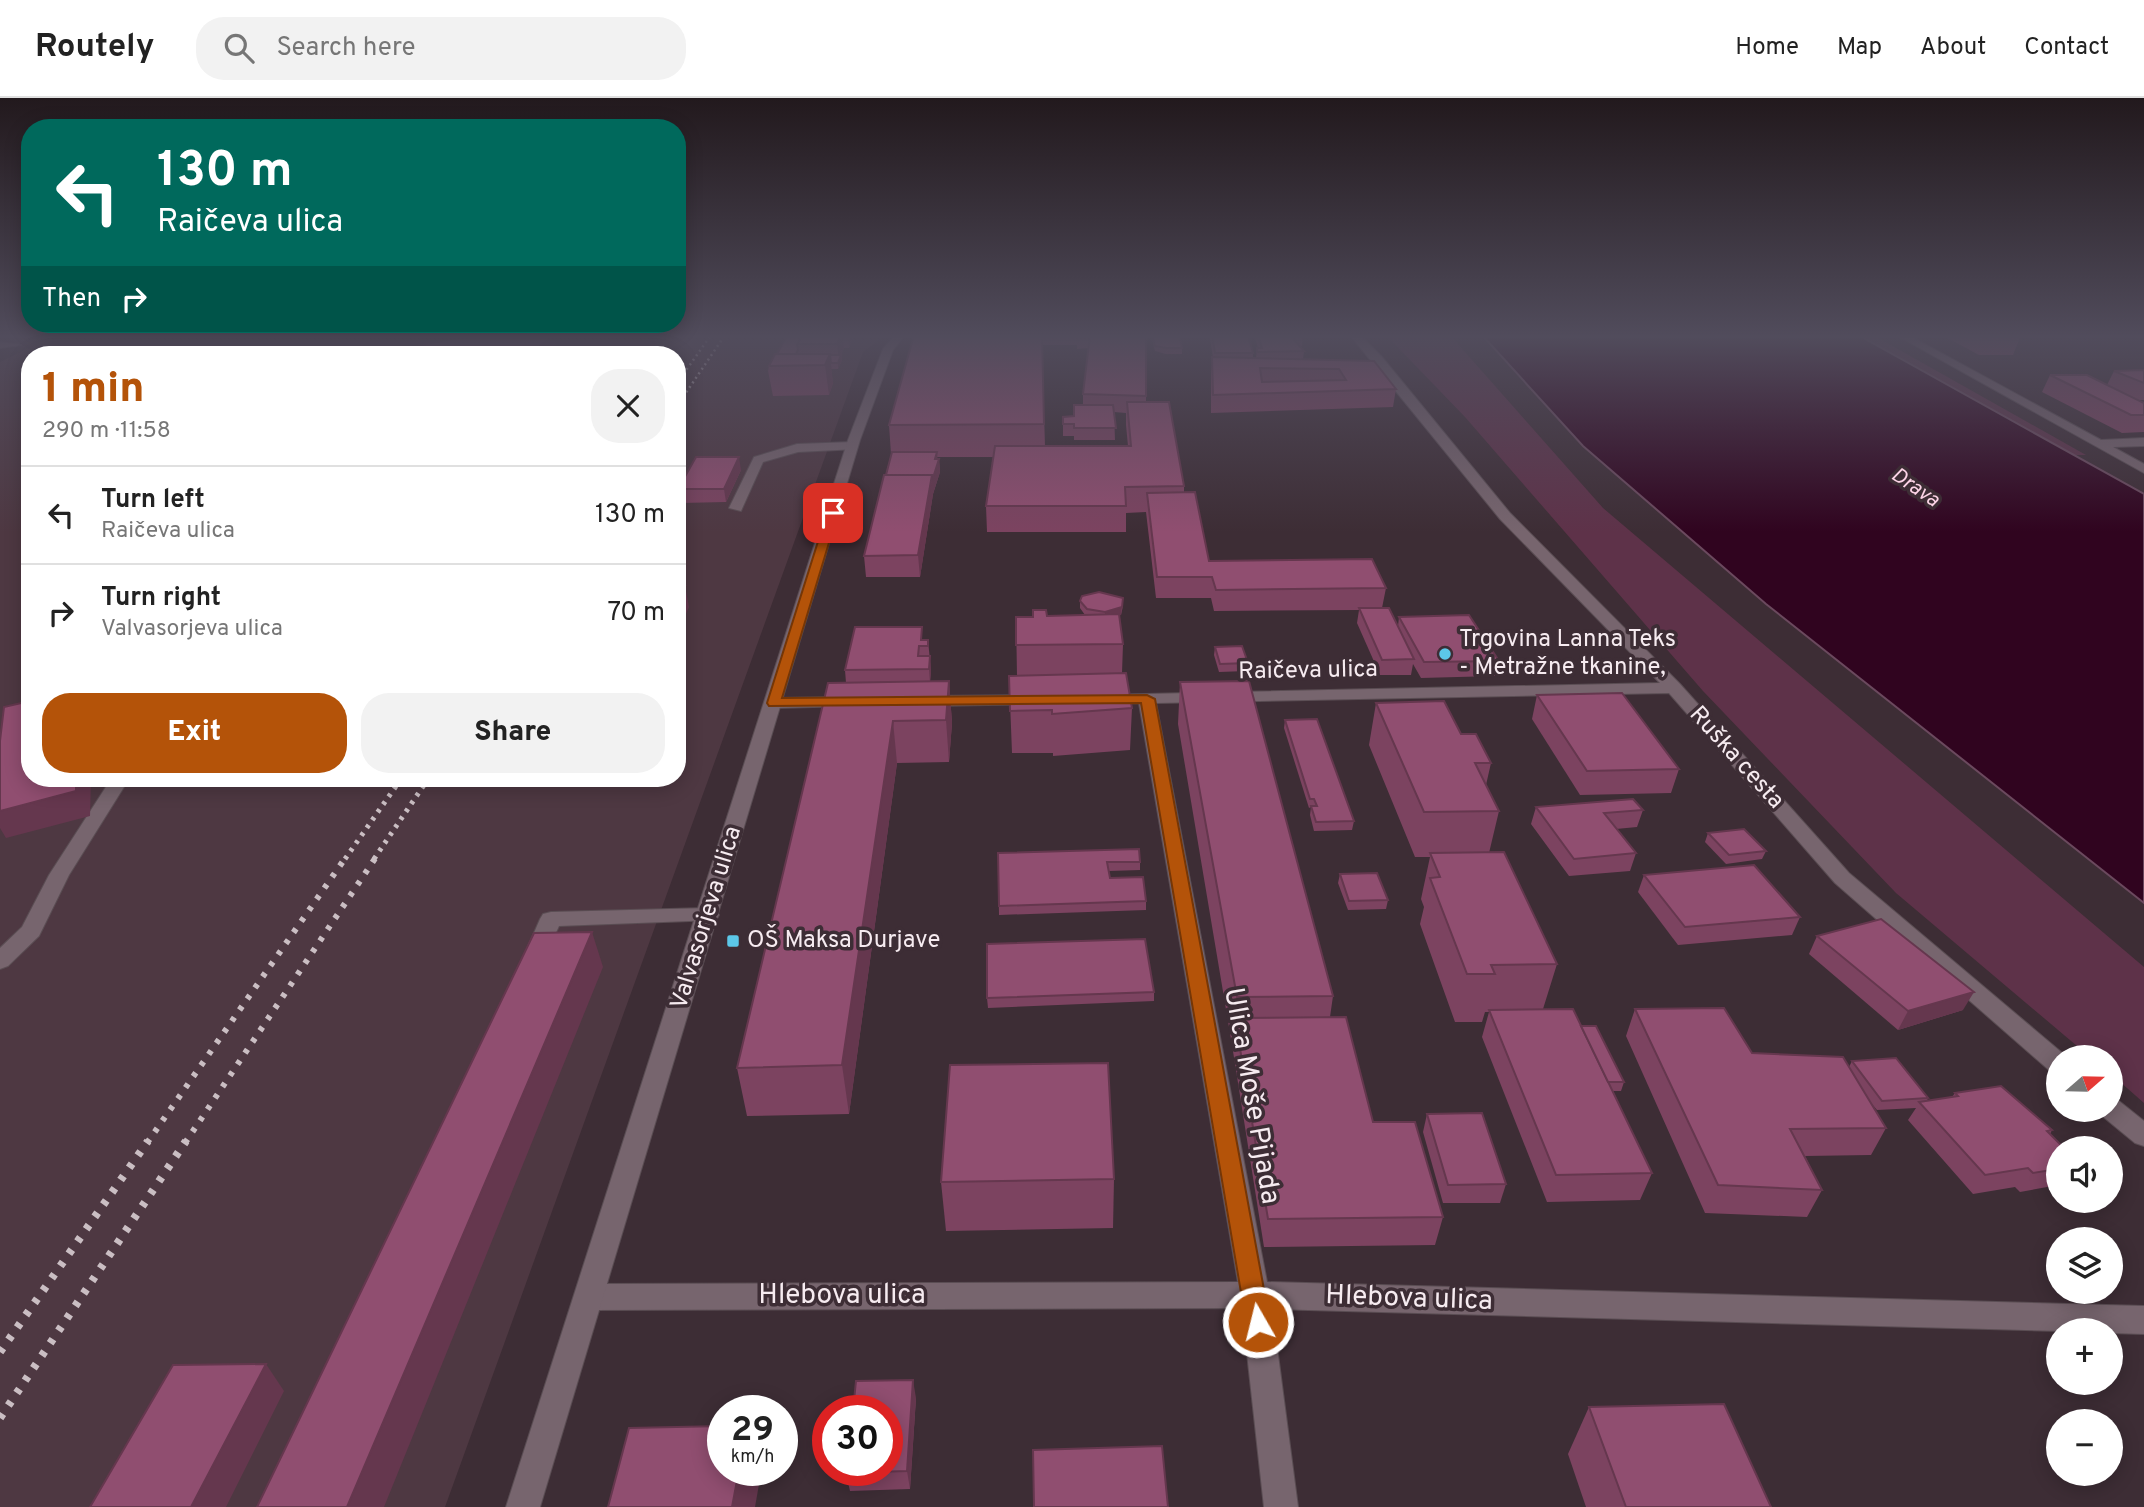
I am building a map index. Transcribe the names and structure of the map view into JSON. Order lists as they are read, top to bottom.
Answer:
{
  "streets": {
    "street": [
      "Raičeva ulica",
      "Ruška cesta",
      "Valvasorjeva ulica",
      "Ulica Moše Pijada",
      "Hlebova ulica"
    ]
  },
  "crossings": [
    ["Raičeva ulica", "Ruška cesta"],
    ["Raičeva ulica", "Ulica Moše Pijada"],
    ["Valvasorjeva ulica", "Hlebova ulica"],
    ["Ulica Moše Pijada", "Hlebova ulica"]
  ],
  "water": ["Drava"],
  "places": {
    "other": ["Trgovina Lanna Teks - Metražne tkanine,"],
    "transit": ["OŠ Maksa Durjave"]
  },
  "north": "right",
  "page": {
    "header": "Routely",
    "search": "Search here",
    "nav": [
      "Home",
      "Map",
      "About",
      "Contact"
    ],
    "turn": ["130 m", "Raičeva ulica"],
    "then": "Then",
    "heading": ["1 min", "290 m · 11:58"],
    "list": [
      {
        "name": "Turn left",
        "note": "Raičeva ulica",
        "value": "130 m"
      },
      {
        "name": "Turn right",
        "note": "Valvasorjeva ulica",
        "value": "70 m"
      }
    ],
    "buttons": ["Exit", "Share"],
    "map_buttons": ["+", "−"],
    "speed": "29 km/h",
    "limit": "30"
  }
}
